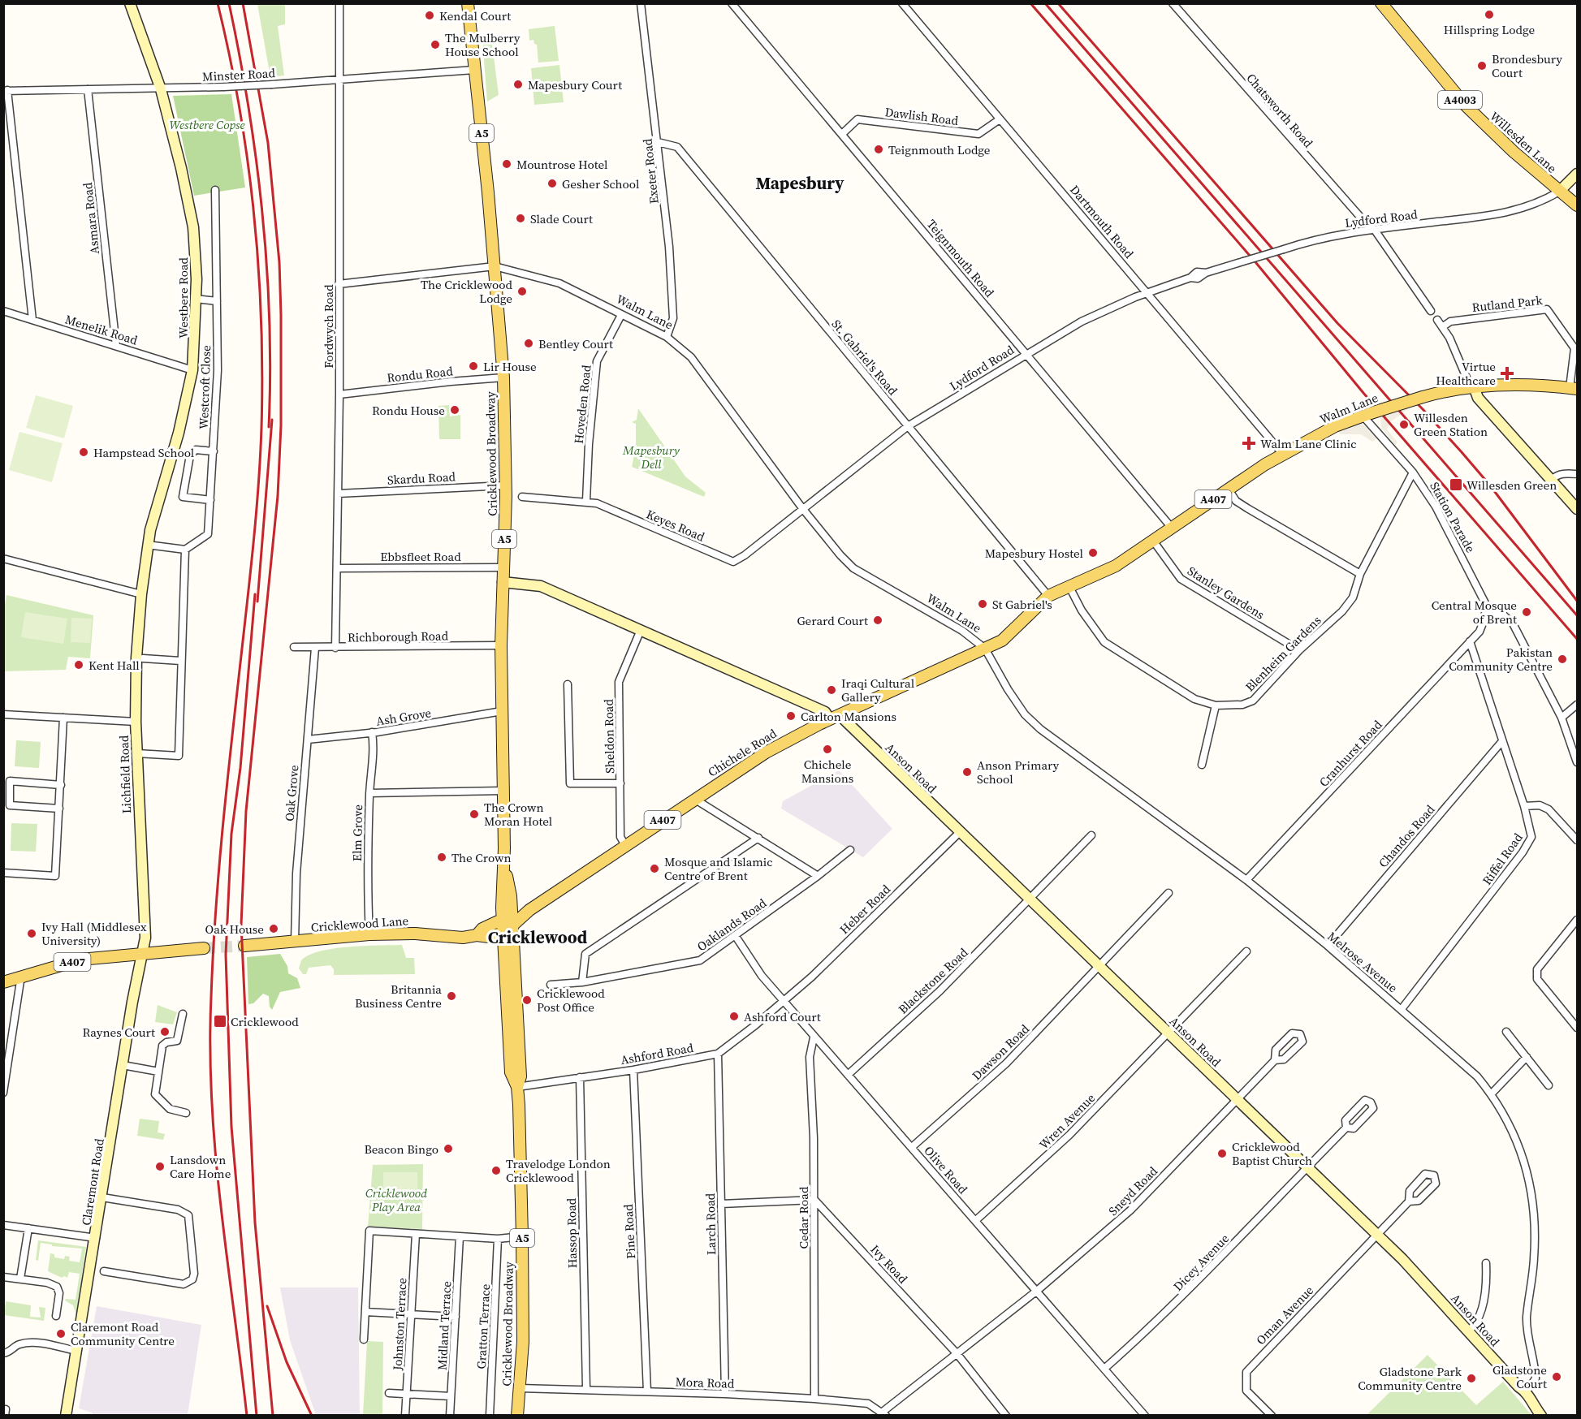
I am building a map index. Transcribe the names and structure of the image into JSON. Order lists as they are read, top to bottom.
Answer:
{
  "streets": {
    "main road": [
      "A4003",
      "A5",
      "Willesden Lane",
      "Walm Lane",
      "Cricklewood Broadway",
      "A407",
      "Chichele Road",
      "Cricklewood Lane"
    ],
    "street": [
      "Minster Road",
      "Chatsworth Road",
      "Dawlish Road",
      "Exeter Road",
      "Asmara Road",
      "Lydford Road",
      "Dartmouth Road",
      "Teignmouth Road",
      "Westbere Road",
      "Rutland Park",
      "Fordwych Road",
      "Menelik Road",
      "St. Gabriel's Road",
      "Rondu Road",
      "Westcroft Close",
      "Hoveden Road",
      "Skardu Road",
      "Station Parade",
      "Keyes Road",
      "Ebbsfleet Road",
      "Stanley Gardens",
      "Richborough Road",
      "Blenheim Gardens",
      "Ash Grove",
      "Sheldon Road",
      "Cranhurst Road",
      "Anson Road",
      "Lichfield Road",
      "Oak Grove",
      "Elm Grove",
      "Chandos Road",
      "Riffel Road",
      "Heber Road",
      "Oaklands Road",
      "Melrose Avenue",
      "Blackstone Road",
      "Dawson Road",
      "Ashford Road",
      "Wren Avenue",
      "Olive Road",
      "Claremont Road",
      "Sneyd Road",
      "Cedar Road",
      "Larch Road",
      "Pine Road",
      "Hassop Road",
      "Dicey Avenue",
      "Ivy Road",
      "Oman Avenue",
      "Johnston Terrace",
      "Midland Terrace",
      "Gratton Terrace",
      "Mora Road"
    ]
  },
  "crossings": [
    ["Minster Road", "A5"],
    ["Minster Road", "Asmara Road"],
    ["Minster Road", "Westbere Road"],
    ["Minster Road", "Fordwych Road"],
    ["Minster Road", "Cricklewood Broadway"],
    ["Chatsworth Road", "Lydford Road"],
    ["Dawlish Road", "Dartmouth Road"],
    ["Dawlish Road", "Teignmouth Road"],
    ["A5", "Cricklewood Broadway"],
    ["Willesden Lane", "Lydford Road"],
    ["Exeter Road", "Walm Lane"],
    ["Exeter Road", "St. Gabriel's Road"],
    ["Asmara Road", "Menelik Road"],
    ["Lydford Road", "Dartmouth Road"],
    ["Lydford Road", "Teignmouth Road"],
    ["Lydford Road", "Walm Lane"],
    ["Lydford Road", "St. Gabriel's Road"],
    ["Lydford Road", "Keyes Road"],
    ["Dartmouth Road", "Walm Lane"],
    ["Teignmouth Road", "Walm Lane"],
    ["Westbere Road", "Menelik Road"],
    ["Westbere Road", "Lichfield Road"],
    ["Rutland Park", "Walm Lane"],
    ["Walm Lane", "St. Gabriel's Road"],
    ["Walm Lane", "Hoveden Road"],
    ["Walm Lane", "Cricklewood Broadway"],
    ["Walm Lane", "Station Parade"],
    ["Walm Lane", "Keyes Road"],
    ["Walm Lane", "Stanley Gardens"],
    ["Walm Lane", "Blenheim Gardens"],
    ["Walm Lane", "Chichele Road"],
    ["Walm Lane", "Melrose Avenue"],
    ["Fordwych Road", "Rondu Road"],
    ["Fordwych Road", "Skardu Road"],
    ["Fordwych Road", "Ebbsfleet Road"],
    ["Fordwych Road", "Richborough Road"],
    ["Rondu Road", "Cricklewood Broadway"],
    ["Hoveden Road", "Keyes Road"],
    ["Cricklewood Broadway", "Skardu Road"],
    ["Cricklewood Broadway", "Ebbsfleet Road"],
    ["Cricklewood Broadway", "Richborough Road"],
    ["Cricklewood Broadway", "Ash Grove"],
    ["Cricklewood Broadway", "Chichele Road"],
    ["Cricklewood Broadway", "Anson Road"],
    ["Cricklewood Broadway", "Cricklewood Lane"],
    ["Cricklewood Broadway", "Ashford Road"],
    ["Cricklewood Broadway", "Mora Road"],
    ["A407", "Lichfield Road"],
    ["A407", "Claremont Road"],
    ["Station Parade", "Blenheim Gardens"],
    ["Stanley Gardens", "Blenheim Gardens"],
    ["Richborough Road", "Oak Grove"],
    ["Ash Grove", "Oak Grove"],
    ["Ash Grove", "Elm Grove"],
    ["Sheldon Road", "Chichele Road"],
    ["Sheldon Road", "Anson Road"],
    ["Chichele Road", "Anson Road"],
    ["Chichele Road", "Cricklewood Lane"],
    ["Chichele Road", "Melrose Avenue"],
    ["Cranhurst Road", "Riffel Road"],
    ["Cranhurst Road", "Melrose Avenue"],
    ["Anson Road", "Heber Road"],
    ["Anson Road", "Melrose Avenue"],
    ["Anson Road", "Blackstone Road"],
    ["Anson Road", "Dawson Road"],
    ["Anson Road", "Wren Avenue"],
    ["Anson Road", "Sneyd Road"],
    ["Anson Road", "Dicey Avenue"],
    ["Anson Road", "Oman Avenue"],
    ["Lichfield Road", "Claremont Road"],
    ["Oak Grove", "Cricklewood Lane"],
    ["Elm Grove", "Cricklewood Lane"],
    ["Chandos Road", "Riffel Road"],
    ["Chandos Road", "Melrose Avenue"],
    ["Riffel Road", "Melrose Avenue"],
    ["Heber Road", "Ashford Road"],
    ["Heber Road", "Olive Road"],
    ["Oaklands Road", "Olive Road"],
    ["Blackstone Road", "Olive Road"],
    ["Dawson Road", "Olive Road"],
    ["Ashford Road", "Olive Road"],
    ["Ashford Road", "Larch Road"],
    ["Ashford Road", "Pine Road"],
    ["Ashford Road", "Hassop Road"],
    ["Wren Avenue", "Olive Road"],
    ["Olive Road", "Sneyd Road"],
    ["Olive Road", "Cedar Road"],
    ["Olive Road", "Dicey Avenue"],
    ["Sneyd Road", "Ivy Road"],
    ["Sneyd Road", "Mora Road"],
    ["Cedar Road", "Ivy Road"],
    ["Cedar Road", "Mora Road"],
    ["Larch Road", "Mora Road"],
    ["Pine Road", "Mora Road"],
    ["Hassop Road", "Mora Road"]
  ],
  "districts": ["Mapesbury", "Cricklewood"],
  "parks": ["Westbere Copse", "Mapesbury Dell", "Cricklewood Play Area"],
  "places": {
    "other": [
      "Hillspring Lodge",
      "Kendal Court",
      "The Mulberry House School",
      "Brondesbury Court",
      "Mapesbury Court",
      "Teignmouth Lodge",
      "Mountrose Hotel",
      "Gesher School",
      "Slade Court",
      "The Cricklewood Lodge",
      "Bentley Court",
      "Lir House",
      "Rondu House",
      "Willesden Green Station",
      "Hampstead School",
      "Mapesbury Hostel",
      "St Gabriel's",
      "Central Mosque of Brent",
      "Gerard Court",
      "Pakistan Community Centre",
      "Kent Hall",
      "Iraqi Cultural Gallery",
      "Carlton Mansions",
      "Chichele Mansions",
      "Anson Primary School",
      "The Crown Moran Hotel",
      "The Crown",
      "Mosque and Islamic Centre of Brent",
      "Oak House",
      "Ivy Hall (Middlesex University)",
      "Britannia Business Centre",
      "Cricklewood Post Office",
      "Ashford Court",
      "Raynes Court",
      "Beacon Bingo",
      "Cricklewood Baptist Church",
      "Lansdown Care Home",
      "Travelodge London Cricklewood",
      "Claremont Road Community Centre",
      "Gladstone Court",
      "Gladstone Park Community Centre"
    ],
    "health": ["Virtue Healthcare", "Walm Lane Clinic"],
    "transit": ["Willesden Green", "Cricklewood"]
  }
}
